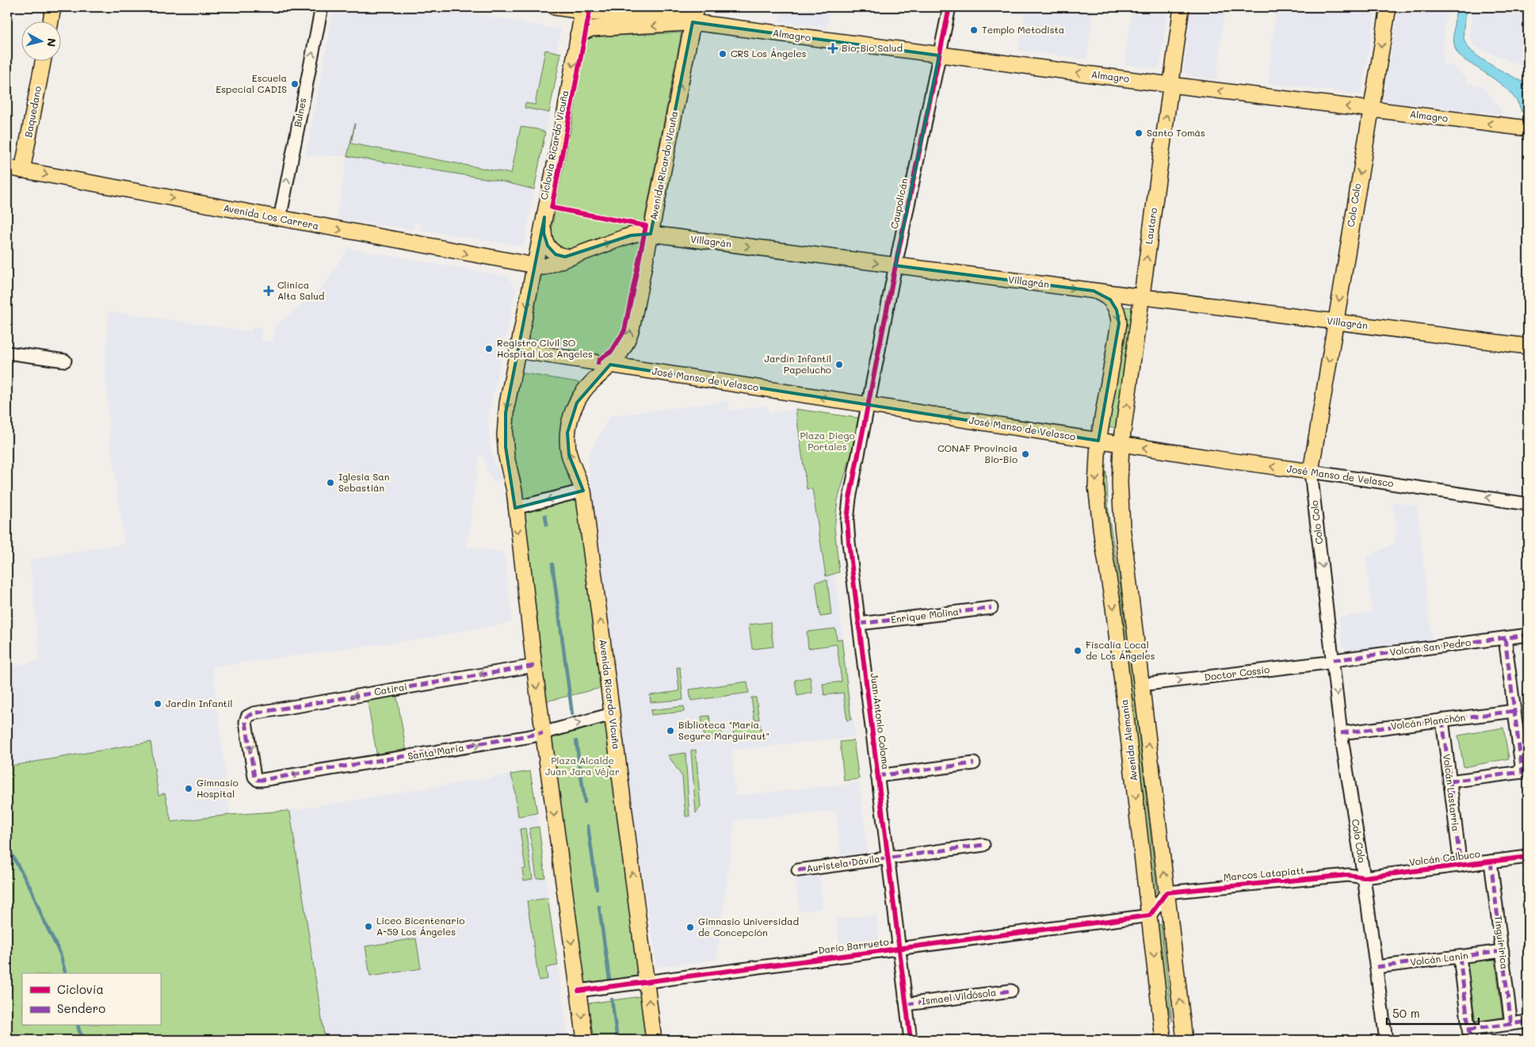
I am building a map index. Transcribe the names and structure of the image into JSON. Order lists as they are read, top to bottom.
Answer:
{
  "streets": {
    "main road": [
      "Almagro",
      "Baquedano",
      "Avenida Ricardo Vicuña",
      "Colo Colo",
      "Avenida Los Carrera",
      "Lautaro",
      "Villagrán",
      "José Manso de Velasco",
      "Avenida Alemania"
    ],
    "street": [
      "Bulnes",
      "Caupolicán",
      "Enrique Molina",
      "Volcán San Pedro",
      "Doctor Cossío",
      "Catirai",
      "Juan Antonio Coloma",
      "Volcán Planchón",
      "Santa María",
      "Volcán Lastarria",
      "Volcán Calbuco",
      "Auristela Dávila",
      "Marcos Latapiatt",
      "Tinguiririca",
      "Darío Barrueto",
      "Volcán Lanin",
      "Ismael Vildósola"
    ],
    "cycle path": ["Ciclovia Ricardo Vicuña"]
  },
  "crossings": [
    ["Almagro", "Avenida Ricardo Vicuña"],
    ["Almagro", "Caupolicán"],
    ["Almagro", "Colo Colo"],
    ["Almagro", "Lautaro"],
    ["Baquedano", "Avenida Los Carrera"],
    ["Bulnes", "Avenida Los Carrera"],
    ["Avenida Ricardo Vicuña", "Villagrán"],
    ["Avenida Ricardo Vicuña", "José Manso de Velasco"],
    ["Avenida Ricardo Vicuña", "Santa María"],
    ["Avenida Ricardo Vicuña", "Darío Barrueto"],
    ["Caupolicán", "Villagrán"],
    ["Caupolicán", "José Manso de Velasco"],
    ["Caupolicán", "Juan Antonio Coloma"],
    ["Colo Colo", "Villagrán"],
    ["Colo Colo", "José Manso de Velasco"],
    ["Colo Colo", "Volcán San Pedro"],
    ["Colo Colo", "Doctor Cossío"],
    ["Colo Colo", "Volcán Planchón"],
    ["Colo Colo", "Volcán Calbuco"],
    ["Colo Colo", "Marcos Latapiatt"],
    ["Colo Colo", "Volcán Lanin"],
    ["Avenida Los Carrera", "Villagrán"],
    ["Lautaro", "Villagrán"],
    ["Lautaro", "José Manso de Velasco"],
    ["Lautaro", "Avenida Alemania"],
    ["José Manso de Velasco", "Juan Antonio Coloma"],
    ["José Manso de Velasco", "Avenida Alemania"],
    ["Enrique Molina", "Juan Antonio Coloma"],
    ["Volcán San Pedro", "Doctor Cossío"],
    ["Doctor Cossío", "Avenida Alemania"],
    ["Catirai", "Santa María"],
    ["Juan Antonio Coloma", "Auristela Dávila"],
    ["Juan Antonio Coloma", "Darío Barrueto"],
    ["Juan Antonio Coloma", "Ismael Vildósola"],
    ["Volcán Planchón", "Volcán Lastarria"],
    ["Avenida Alemania", "Marcos Latapiatt"],
    ["Avenida Alemania", "Darío Barrueto"],
    ["Volcán Lastarria", "Volcán Calbuco"],
    ["Volcán Calbuco", "Marcos Latapiatt"],
    ["Volcán Calbuco", "Tinguiririca"],
    ["Tinguiririca", "Volcán Lanin"]
  ],
  "one_way": [
    "Almagro",
    "Bulnes",
    "Colo Colo",
    "Avenida Los Carrera",
    "Villagrán",
    "José Manso de Velasco",
    "Doctor Cossío",
    "Catirai",
    "Santa María"
  ],
  "parks": ["Plaza Diego Portales", "Plaza Alcalde Juan Jara Véjar"],
  "places": {
    "other": [
      "Templo Metodista",
      "CRS Los Ángeles",
      "Escuela Especial CADIS",
      "Santo Tomás",
      "Registro Civil SO Hospital Los Angeles",
      "Jardín Infantil Papelucho",
      "CONAF Provincia Bio-Bio",
      "Iglesia San Sebastián",
      "Fiscalía Local de Los Ángeles",
      "Jardin Infantil",
      "Biblioteca \"Maria Segure Marguiraut\"",
      "Gimnasio Hospital",
      "Liceo Bicentenario A-59 Los Ángeles",
      "Gimnasio Universidad de Concepción"
    ],
    "health": ["Bío-Bío Salud", "Clínica Alta Salud"]
  },
  "legend": ["Ciclovía", "Sendero"],
  "scale_bar": "50 m",
  "north": "right"
}
